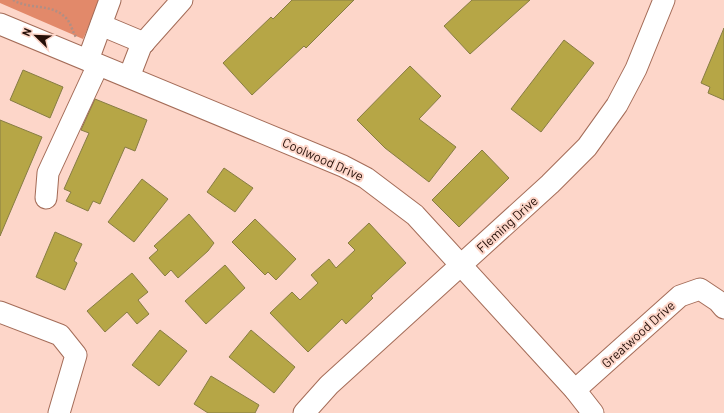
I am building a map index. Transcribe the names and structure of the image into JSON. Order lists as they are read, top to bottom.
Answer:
{
  "streets": {
    "street": ["Coolwood Drive", "Fleming Drive", "Greatwood Drive"]
  },
  "crossings": [
    ["Coolwood Drive", "Fleming Drive"],
    ["Coolwood Drive", "Greatwood Drive"]
  ],
  "north": "top left"
}
